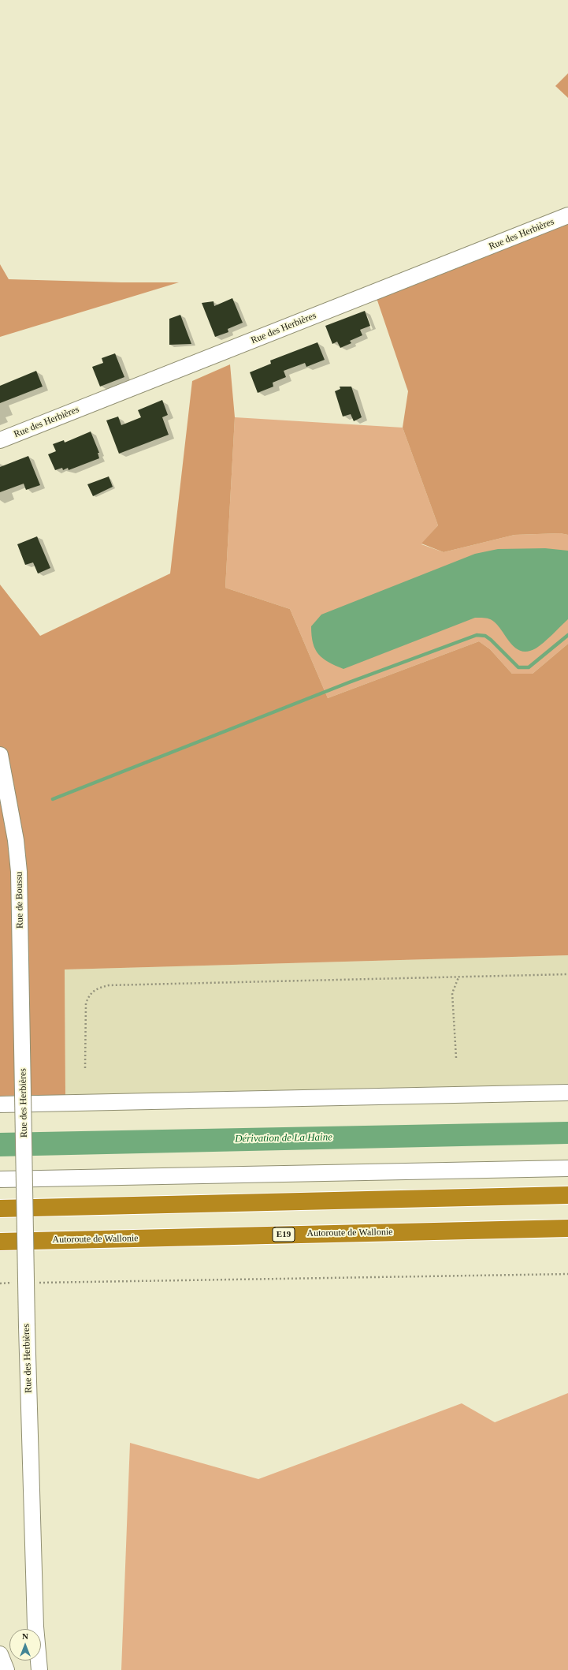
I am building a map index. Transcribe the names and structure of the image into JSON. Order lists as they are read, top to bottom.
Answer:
{
  "streets": {
    "highway": ["Autoroute de Wallonie", "E19"],
    "street": ["Rue des Herbières", "Rue de Boussu"]
  },
  "crossings": [
    ["Rue des Herbières", "Rue de Boussu"]
  ],
  "water": ["Dérivation de La Haine"],
  "north": "top"
}
